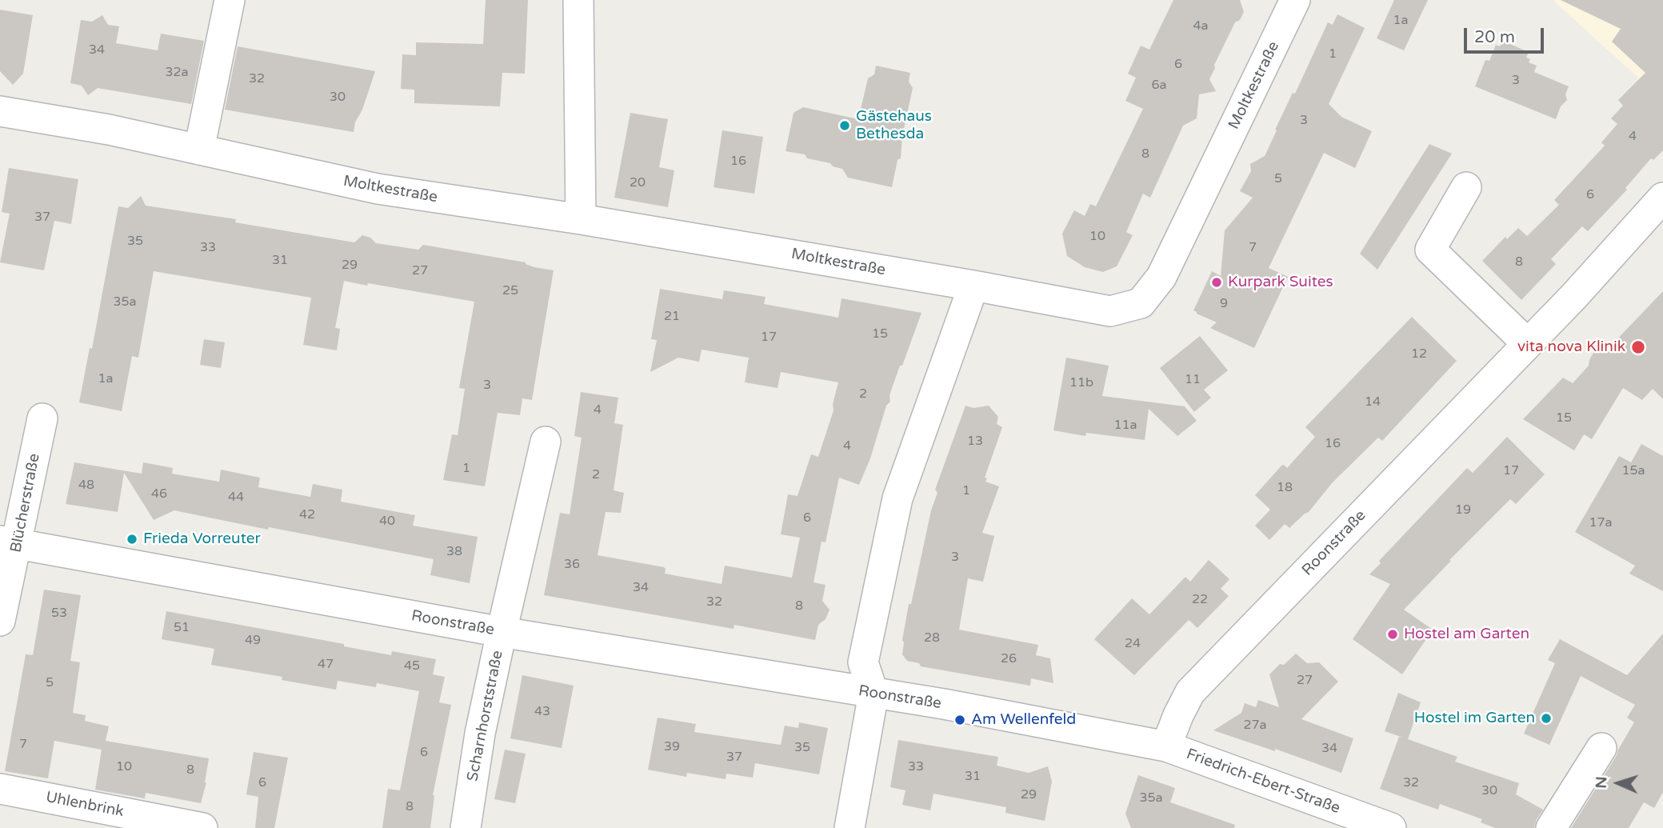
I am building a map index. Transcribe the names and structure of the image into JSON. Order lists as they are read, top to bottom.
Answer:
{
  "streets": {
    "street": [
      "Moltkestraße",
      "Blücherstraße",
      "Roonstraße",
      "Scharnhorststraße",
      "Friedrich-Ebert-Straße",
      "Uhlenbrink"
    ]
  },
  "crossings": [
    ["Blücherstraße", "Roonstraße"],
    ["Roonstraße", "Scharnhorststraße"],
    ["Roonstraße", "Friedrich-Ebert-Straße"]
  ],
  "places": [
    "Gästehaus Bethesda",
    "Kurpark Suites",
    "vita nova Klinik",
    "Frieda Vorreuter",
    "Hostel am Garten",
    "Hostel im Garten",
    "Am Wellenfeld"
  ],
  "house_numbers": [
    "1a",
    "4a",
    "34",
    "1",
    "6",
    "32a",
    "32",
    "3",
    "6a",
    "30",
    "3",
    "4",
    "8",
    "16",
    "5",
    "20",
    "6",
    "37",
    "10",
    "35",
    "33",
    "7",
    "31",
    "8",
    "29",
    "27",
    "25",
    "35a",
    "9",
    "21",
    "15",
    "17",
    "12",
    "1a",
    "11",
    "11b",
    "3",
    "2",
    "14",
    "4",
    "15",
    "11a",
    "13",
    "16",
    "4",
    "1",
    "17",
    "15a",
    "2",
    "48",
    "18",
    "1",
    "46",
    "44",
    "19",
    "42",
    "6",
    "40",
    "17a",
    "38",
    "3",
    "36",
    "34",
    "22",
    "32",
    "8",
    "53",
    "51",
    "28",
    "49",
    "24",
    "26",
    "47",
    "45",
    "27",
    "5",
    "43",
    "27a",
    "7",
    "39",
    "35",
    "34",
    "6",
    "37",
    "10",
    "33",
    "8",
    "31",
    "6",
    "32",
    "30",
    "29",
    "35a",
    "8"
  ],
  "scale_bar": "20 m",
  "north": "left"
}
